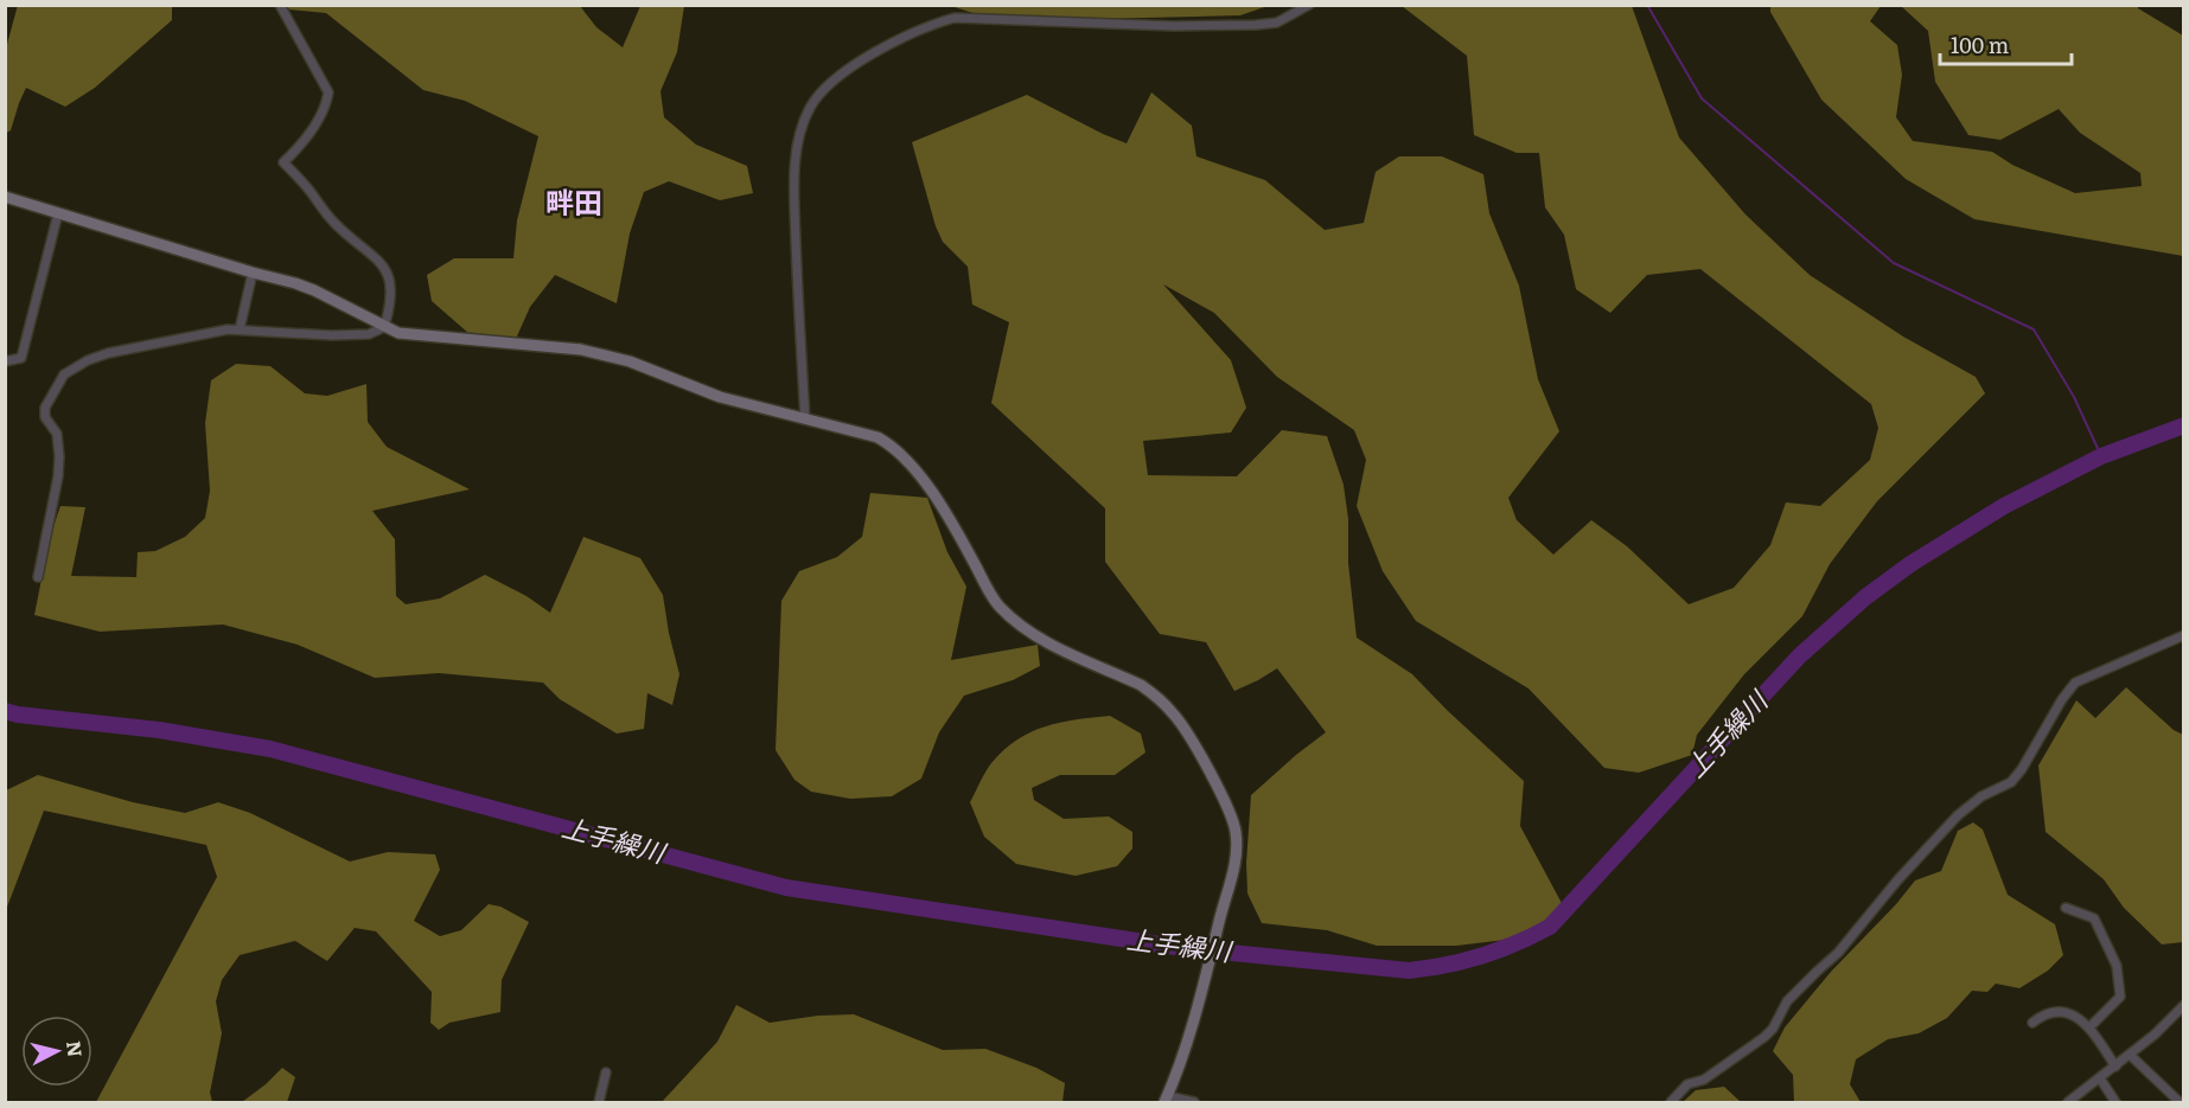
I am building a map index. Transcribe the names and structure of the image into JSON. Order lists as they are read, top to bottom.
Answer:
{
  "districts": ["畔田"],
  "water": ["上手繰川"],
  "scale_bar": "100 m",
  "north": "right"
}
